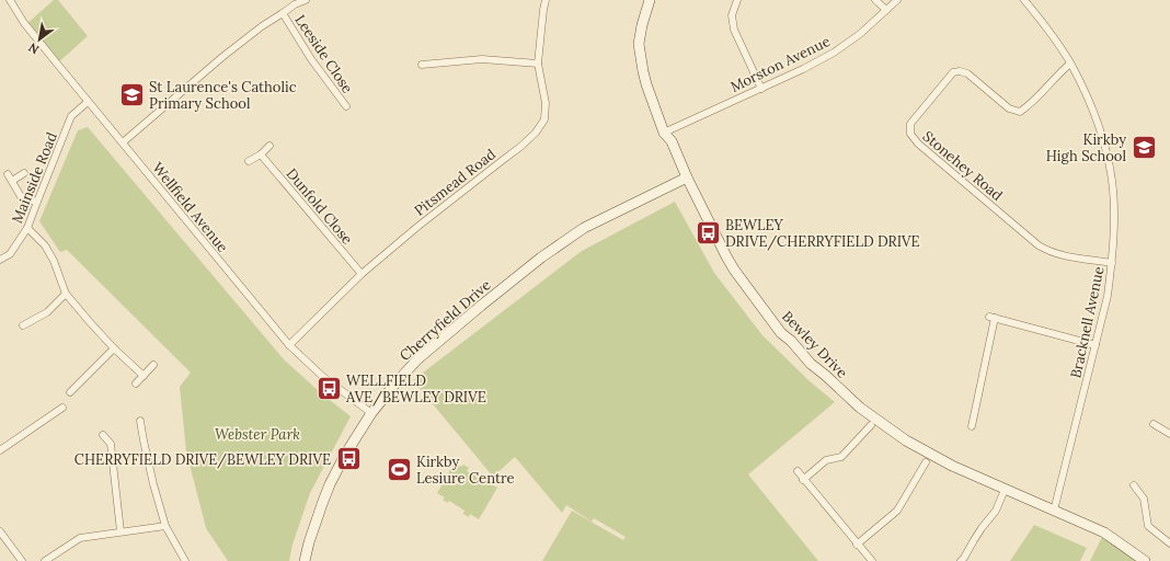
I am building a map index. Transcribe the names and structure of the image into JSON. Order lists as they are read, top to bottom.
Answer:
{
  "streets": {
    "street": [
      "Leeside Close",
      "Morston Avenue",
      "Stonehey Road",
      "Mainside Road",
      "Pitsmead Road",
      "Dunfold Close",
      "Wellfield Avenue",
      "Cherryfield Drive",
      "Bracknell Avenue",
      "Bewley Drive"
    ]
  },
  "crossings": [
    ["Morston Avenue", "Bewley Drive"],
    ["Stonehey Road", "Bracknell Avenue"],
    ["Mainside Road", "Wellfield Avenue"],
    ["Pitsmead Road", "Dunfold Close"],
    ["Pitsmead Road", "Wellfield Avenue"],
    ["Wellfield Avenue", "Cherryfield Drive"],
    ["Cherryfield Drive", "Bewley Drive"],
    ["Bracknell Avenue", "Bewley Drive"]
  ],
  "parks": ["Webster Park"],
  "places": {
    "school or university": ["St Laurence's Catholic Primary School", "Kirkby High School"],
    "bus stop": ["BEWLEY DRIVE/CHERRYFIELD DRIVE", "WELLFIELD AVE/BEWLEY DRIVE", "CHERRYFIELD DRIVE/BEWLEY DRIVE"],
    "sports": ["Kirkby Lesiure Centre"]
  },
  "north": "bottom left"
}
